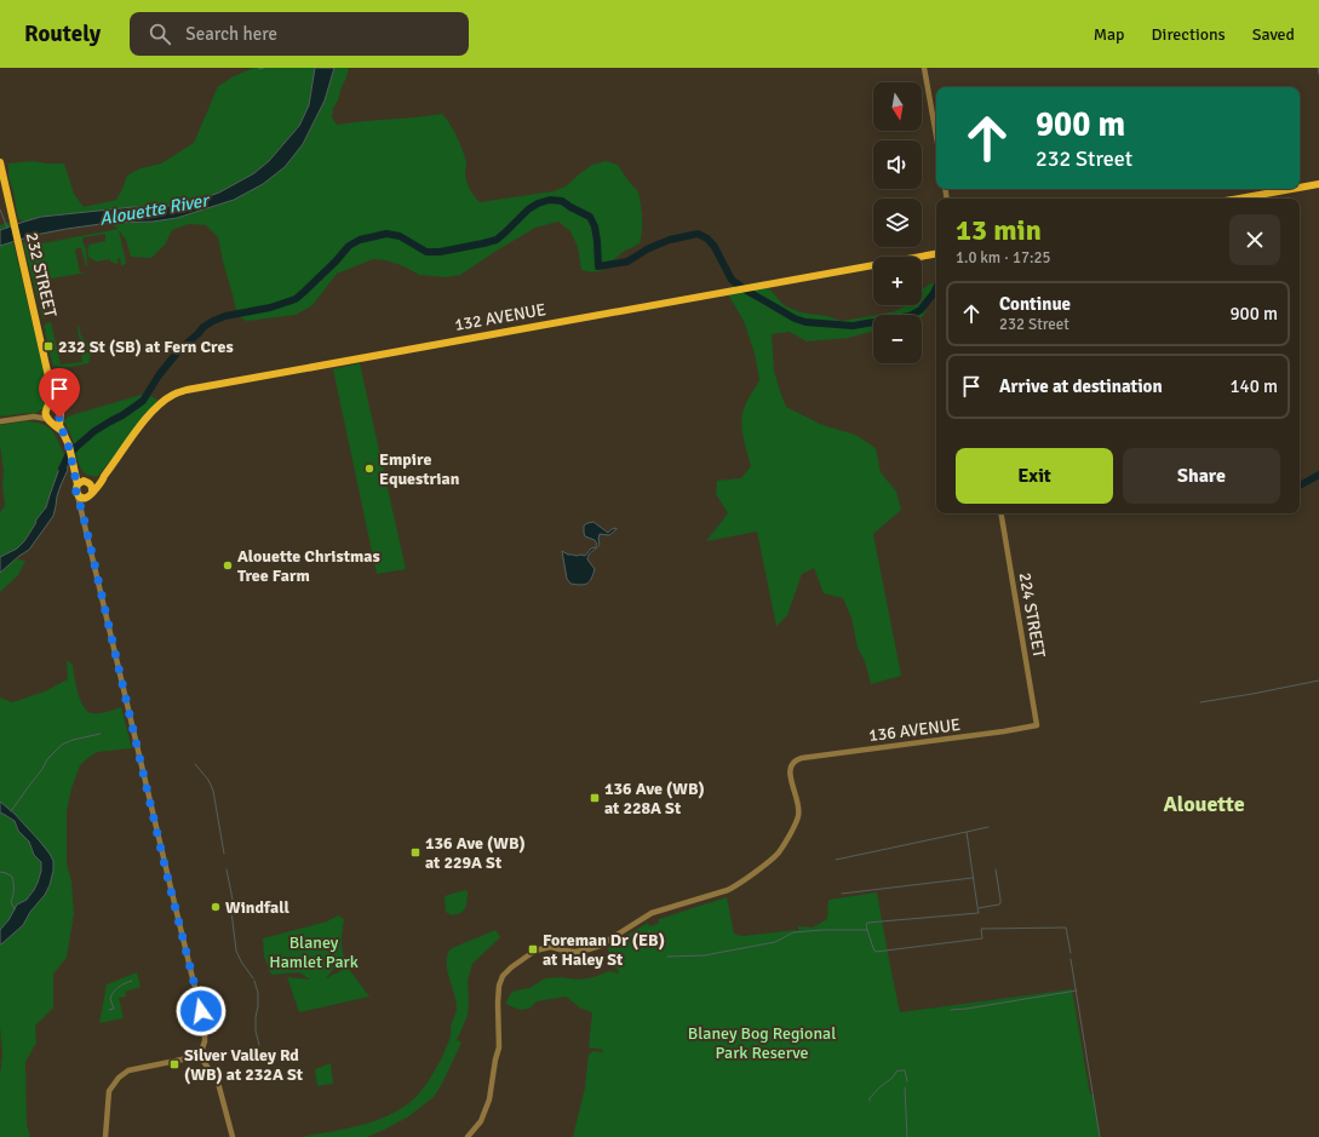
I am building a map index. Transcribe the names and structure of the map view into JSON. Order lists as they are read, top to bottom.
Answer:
{
  "streets": {
    "main road": ["232 STREET", "132 AVENUE"],
    "street": ["224 STREET", "136 AVENUE"]
  },
  "crossings": [
    ["224 STREET", "136 AVENUE"]
  ],
  "districts": ["Alouette"],
  "water": ["Alouette River"],
  "parks": ["Blaney Hamlet Park", "Blaney Bog Regional Park Reserve"],
  "places": {
    "transit": [
      "232 St (SB) at Fern Cres",
      "136 Ave (WB) at 228A St",
      "136 Ave (WB) at 229A St",
      "Foreman Dr (EB) at Haley St",
      "Silver Valley Rd (WB) at 232A St"
    ],
    "other": ["Empire Equestrian", "Alouette Christmas Tree Farm", "Windfall"]
  },
  "north": "bottom",
  "page": {
    "header": "Routely",
    "search": "Search here",
    "nav": ["Map", "Directions", "Saved"],
    "map_buttons": ["+", "−"],
    "turn": ["900 m", "232 Street"],
    "heading": ["13 min", "1.0 km · 17:25"],
    "list": [
      {
        "name": "Continue",
        "note": "232 Street",
        "value": "900 m"
      },
      {
        "name": "Arrive at destination",
        "value": "140 m"
      }
    ],
    "buttons": ["Exit", "Share"]
  }
}
